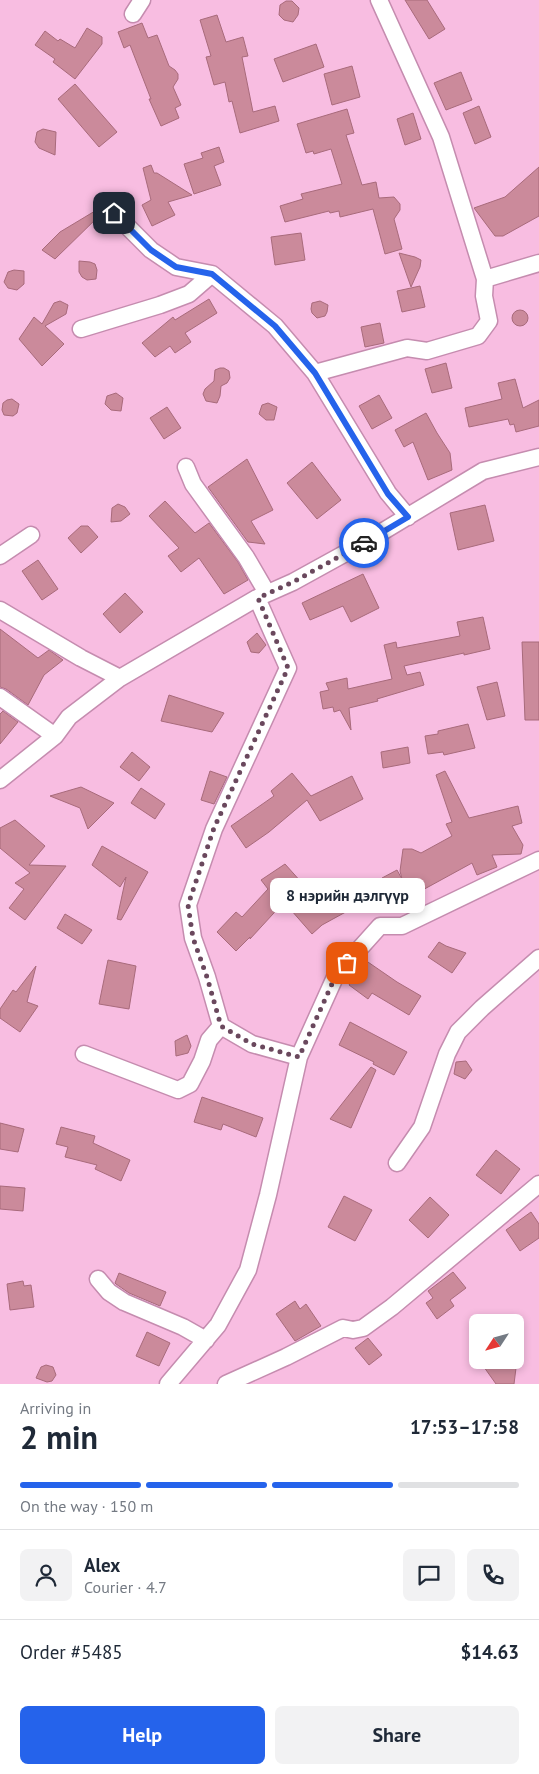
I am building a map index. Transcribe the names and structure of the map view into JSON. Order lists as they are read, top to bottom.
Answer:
{
  "places": ["8 нэрийн дэлгүүр"],
  "north": "bottom left",
  "page": {
    "bubble": "8 нэрийн дэлгүүр",
    "heading": ["2 min", "Arriving in", "17:53–17:58"],
    "panel": [
      "Alex",
      "Courier · 4.7",
      "Order #5485",
      "$14.63"
    ],
    "bar": "On the way · 150 m",
    "buttons": ["Help", "Share"]
  }
}
